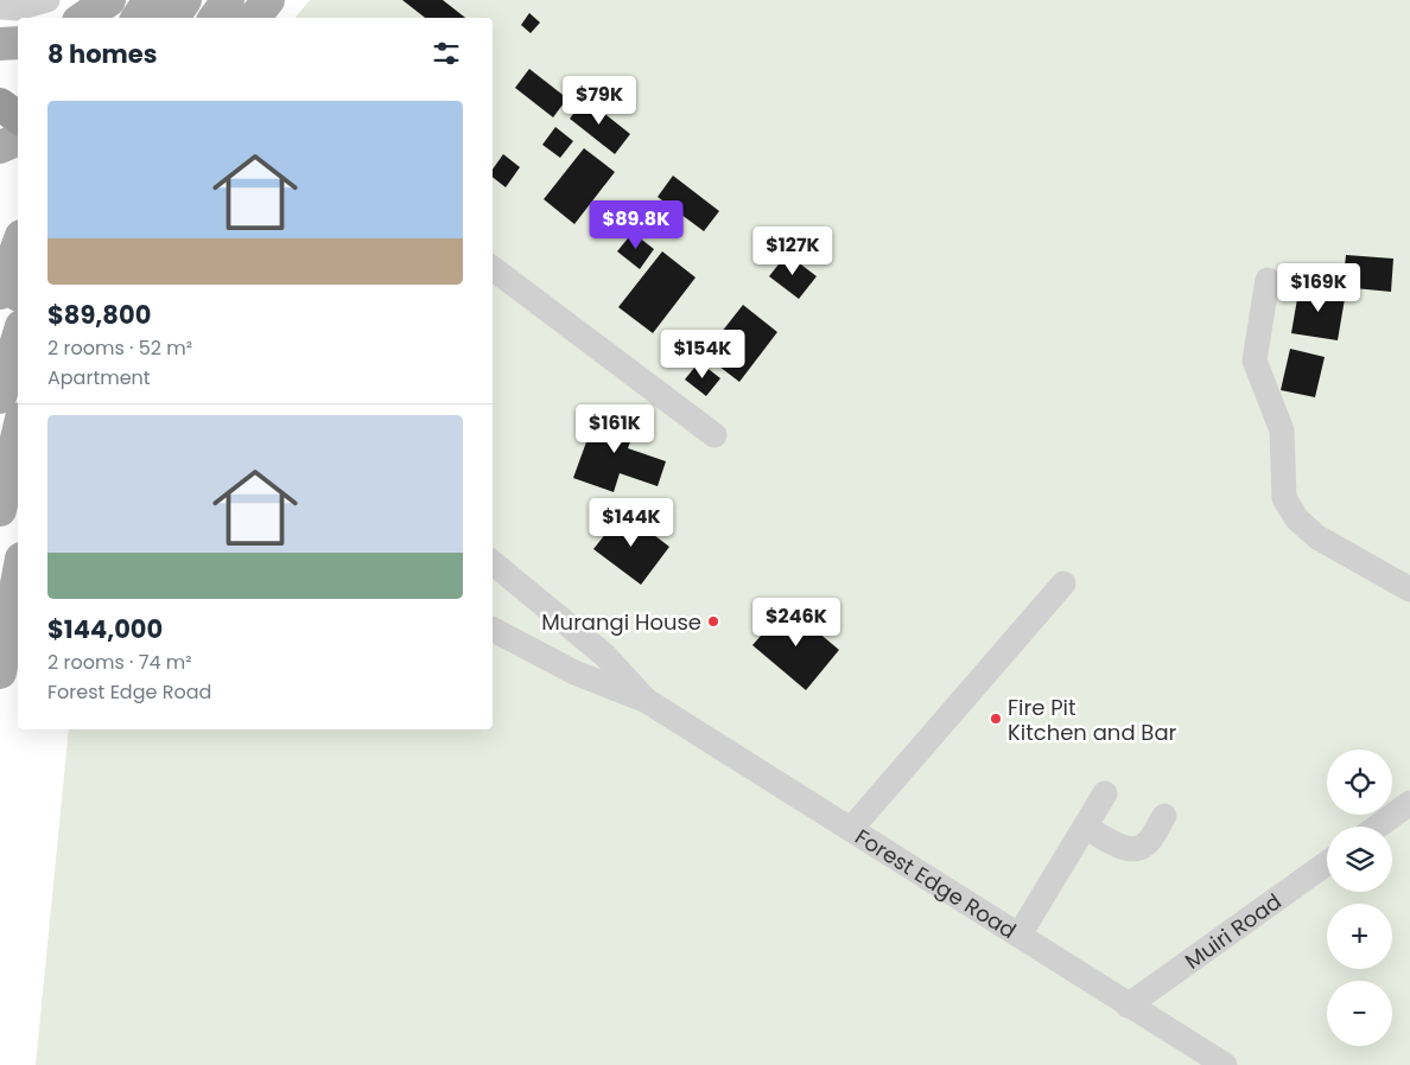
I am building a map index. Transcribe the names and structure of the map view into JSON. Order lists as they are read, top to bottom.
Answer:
{
  "streets": {
    "street": ["Forest Edge Road", "Muiri Road"]
  },
  "crossings": [
    ["Forest Edge Road", "Muiri Road"]
  ],
  "places": ["Murangi House", "Fire Pit Kitchen and Bar"],
  "page": {
    "heading": "8 homes",
    "price": [
      "$79K",
      "$89.8K",
      "$127K",
      "$169K",
      "$154K",
      "$161K",
      "$144K",
      "$246K"
    ],
    "list": [
      {
        "name": "$89,800",
        "note": "2 rooms · 52 m² · Apartment"
      },
      {
        "name": "$144,000",
        "note": "2 rooms · 74 m² · Forest Edge Road"
      }
    ],
    "map_buttons": ["+", "−"]
  }
}
